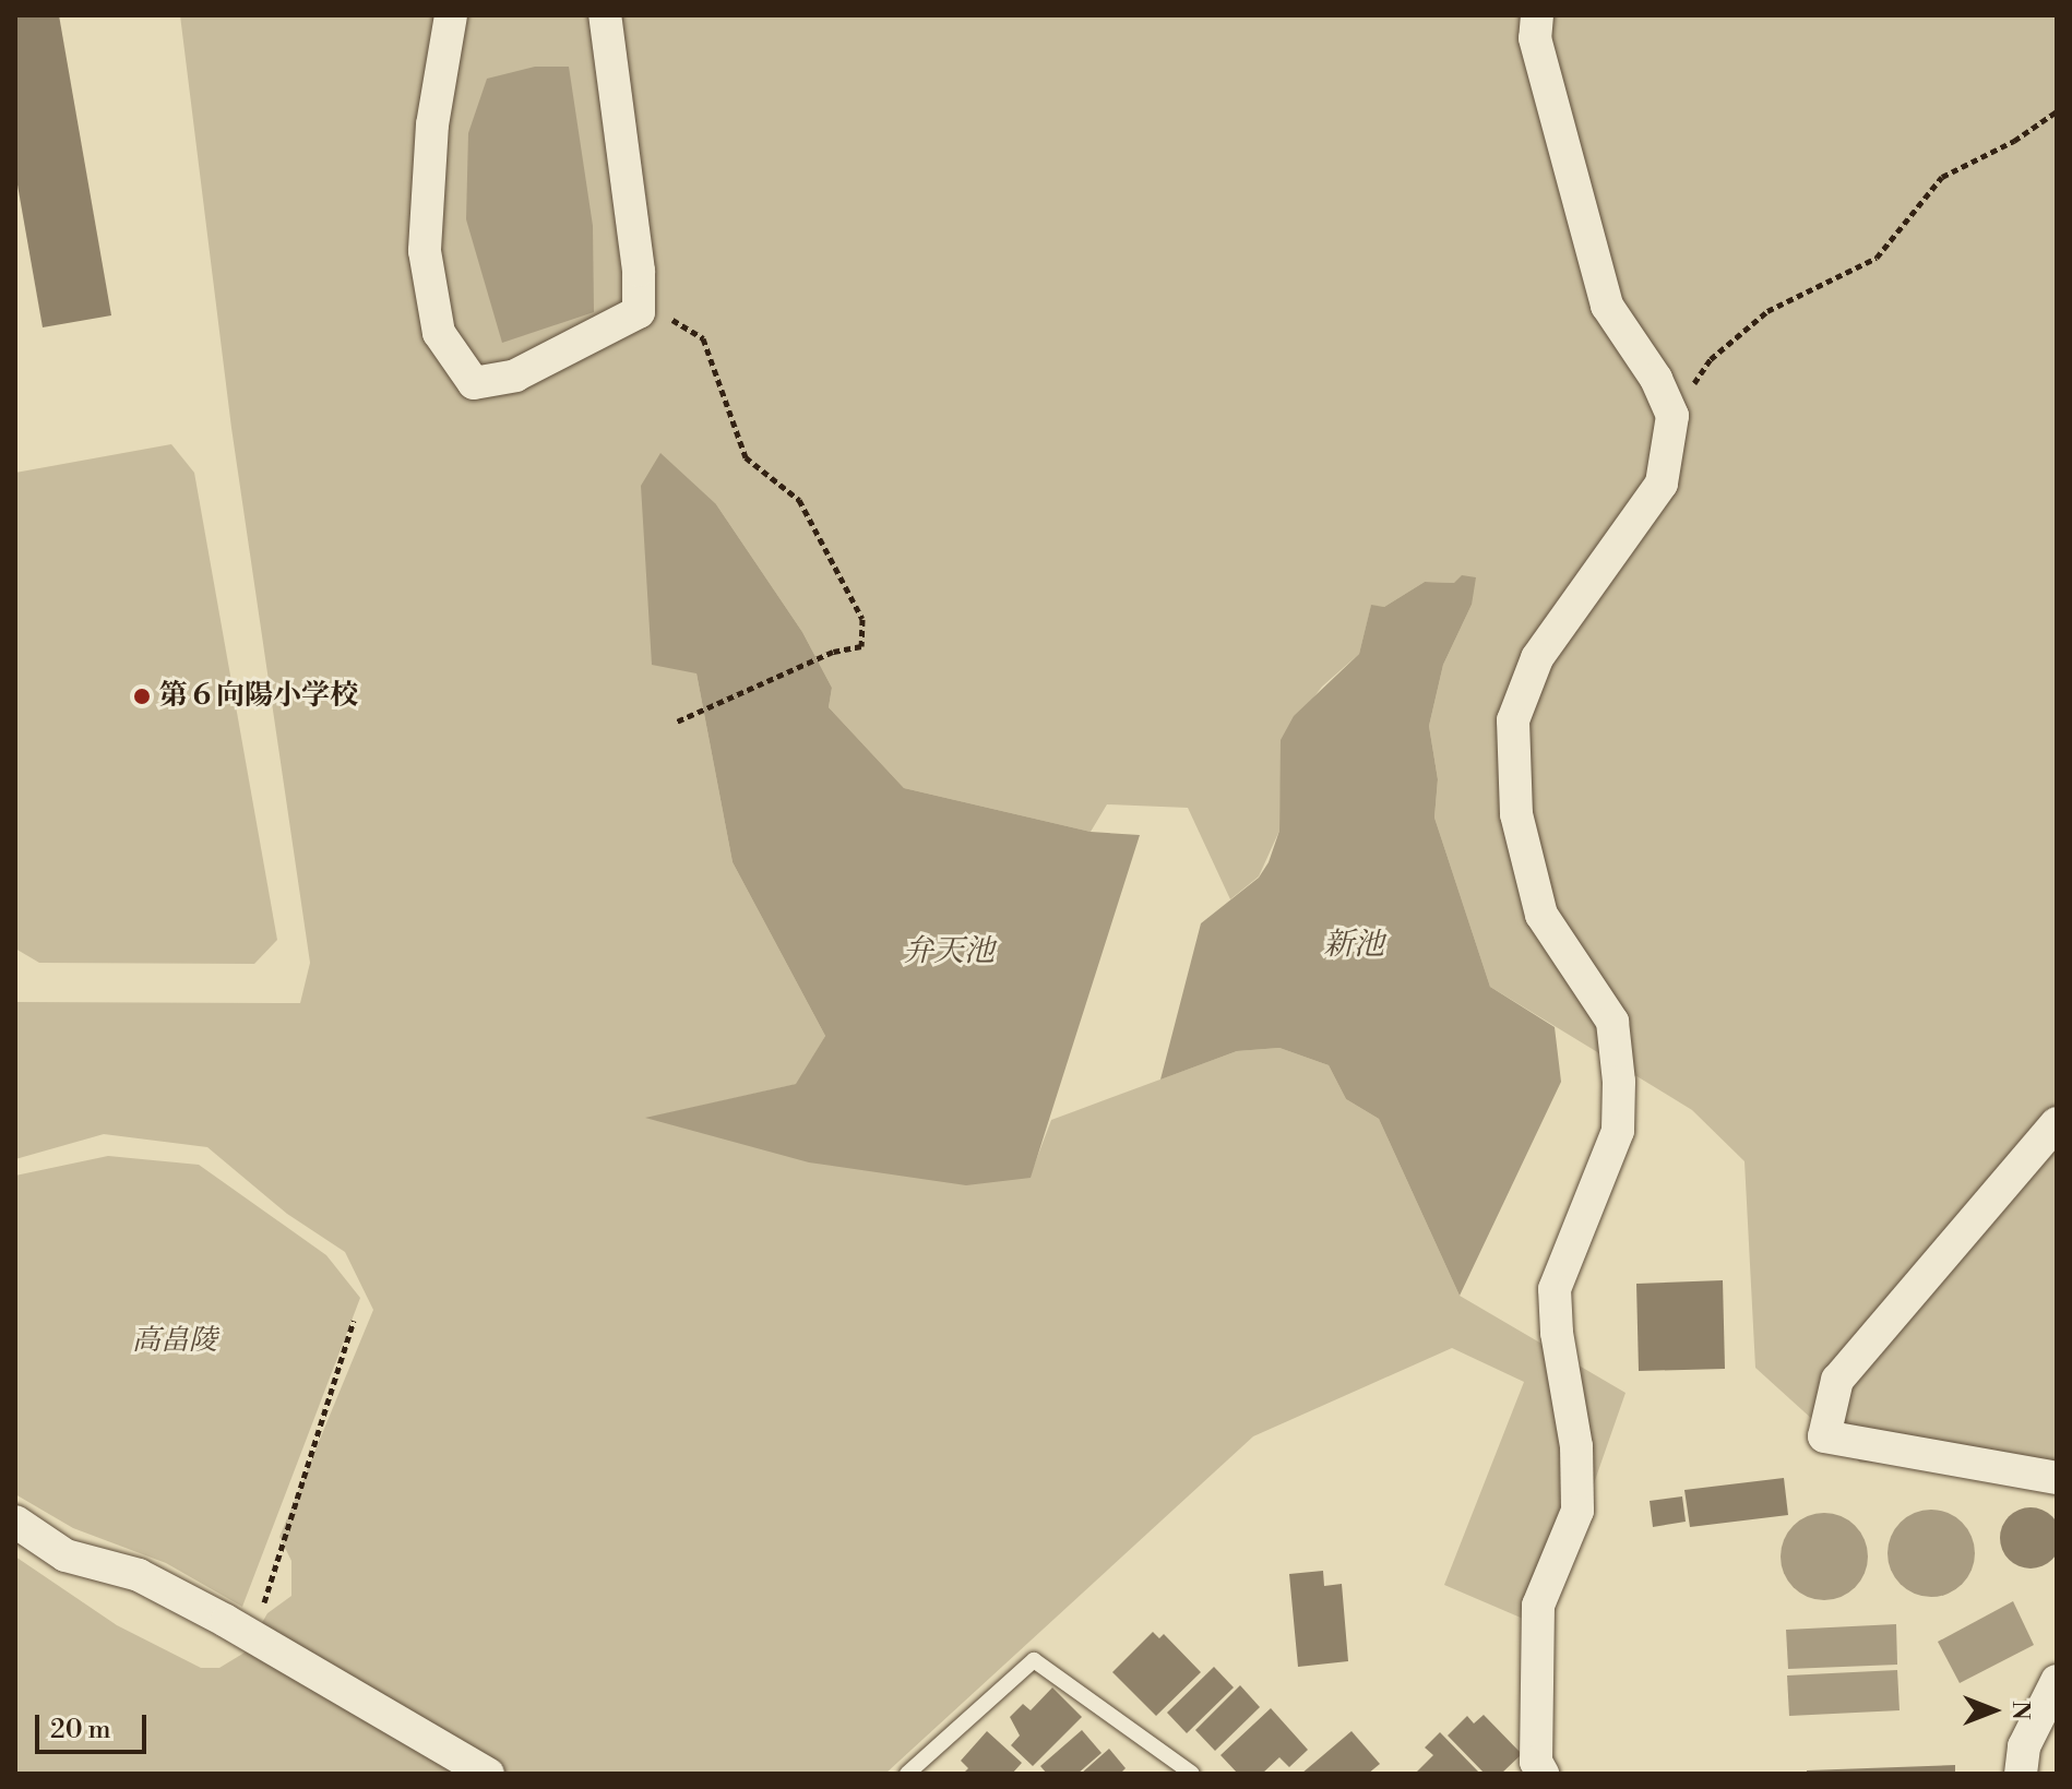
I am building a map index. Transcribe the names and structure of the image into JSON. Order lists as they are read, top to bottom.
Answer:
{
  "water": ["新池", "弁天池"],
  "parks": ["高畠陵"],
  "places": ["第６向陽小学校"],
  "scale_bar": "20 m",
  "north": "right"
}
